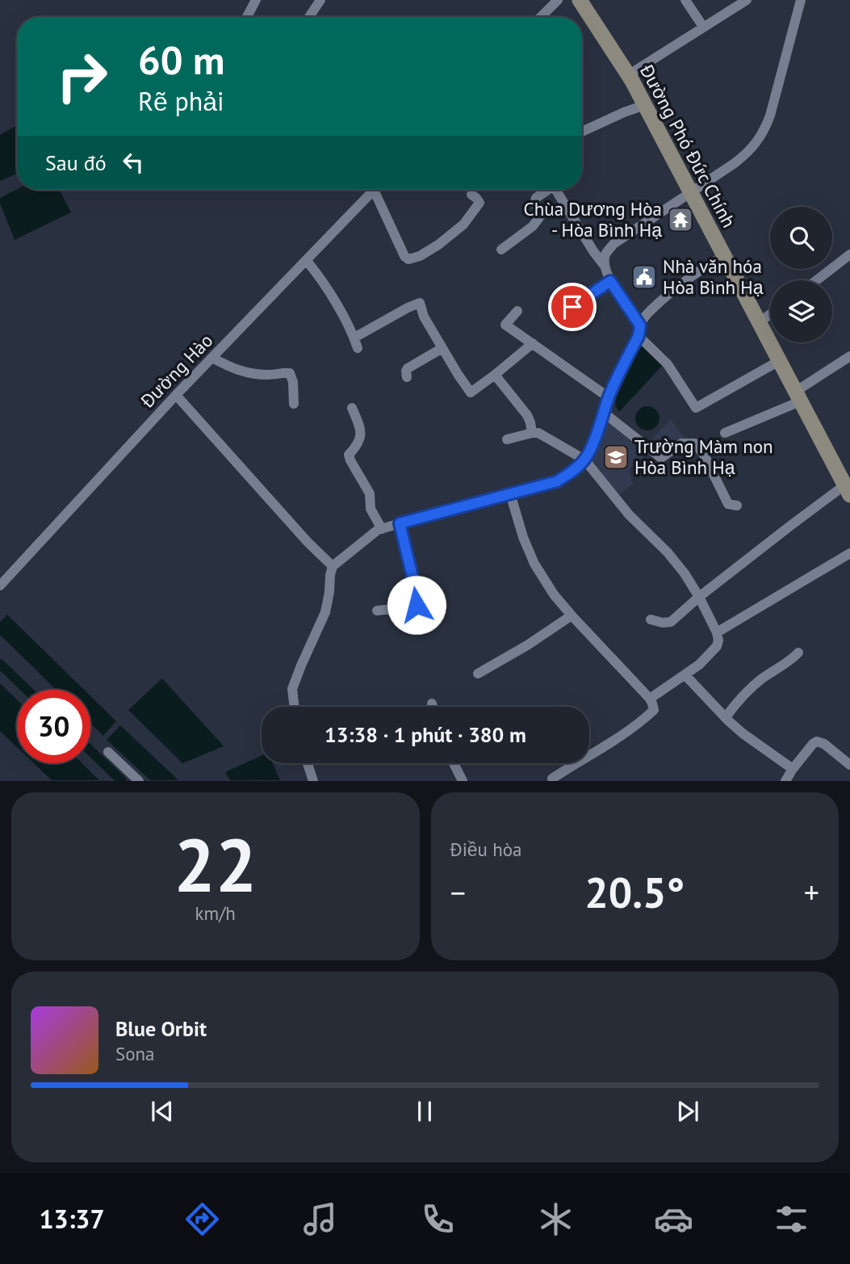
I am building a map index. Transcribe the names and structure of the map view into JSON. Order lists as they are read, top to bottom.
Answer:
{
  "streets": {
    "main road": ["Đường Phó Đức Chính"],
    "street": ["Đường Hào"]
  },
  "places": {
    "temple": ["Chùa Dương Hòa - Hòa Bình Hạ"],
    "public building": ["Nhà văn hóa Hòa Bình Hạ"],
    "school or university": ["Trường Màm non Hòa Bình Hạ"]
  },
  "page": {
    "turn": ["60 m", "Rẽ phải"],
    "then": "Sau đó",
    "limit": "30",
    "trip": "13:38 · 1 phút · 380 m",
    "tile": [
      ["22", "km/h"],
      "Điều hòa"
    ],
    "heat": ["−", "20.5°", "+"],
    "song": ["Blue Orbit", "Sona"],
    "tabs": "13:37"
  }
}
